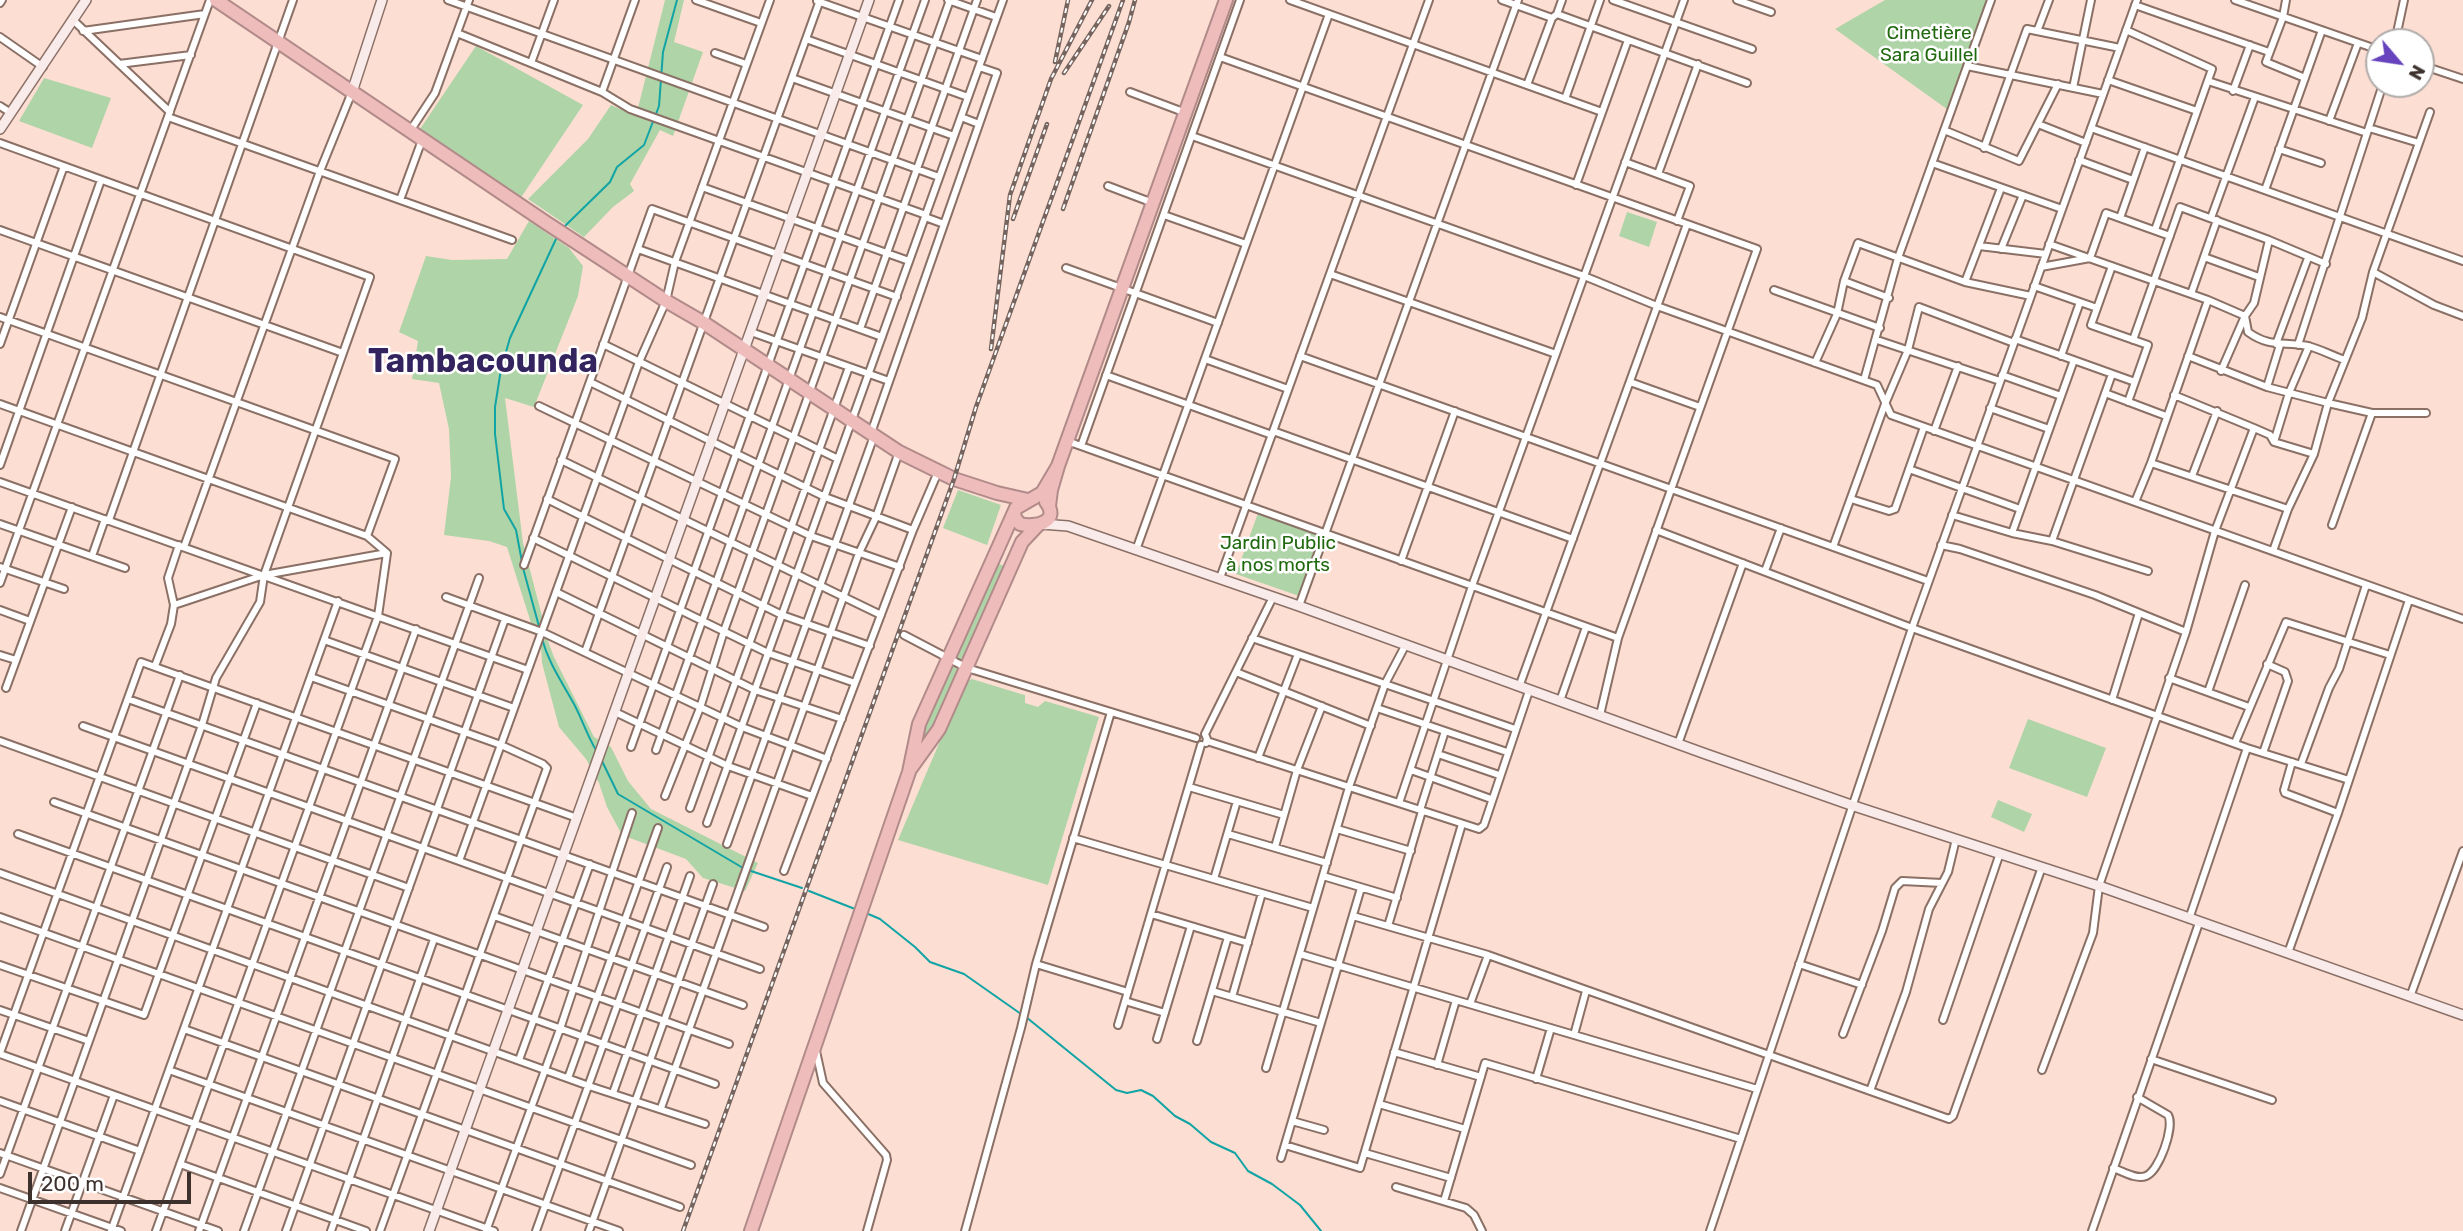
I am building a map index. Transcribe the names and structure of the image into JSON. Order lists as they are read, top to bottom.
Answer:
{
  "districts": ["Tambacounda"],
  "parks": ["Cimetière Sara Guillel", "Jardin Public à nos morts"],
  "scale_bar": "200 m",
  "north": "bottom right"
}
